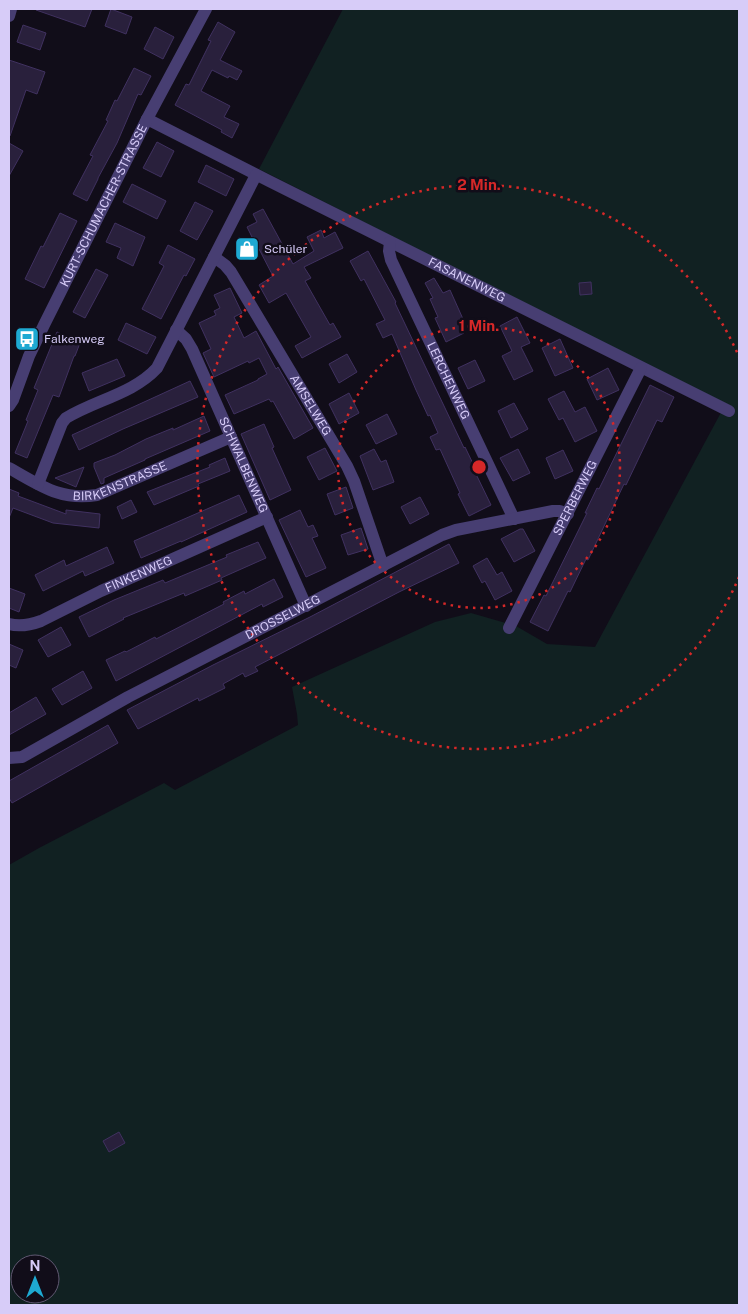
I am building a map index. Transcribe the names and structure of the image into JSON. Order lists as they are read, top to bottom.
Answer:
{
  "streets": {
    "street": [
      "KURT-SCHUMACHER-STRASSE",
      "FASANENWEG",
      "LERCHENWEG",
      "AMSELWEG",
      "SCHWALBENWEG",
      "BIRKENSTRASSE",
      "SPERBERWEG",
      "FINKENWEG",
      "DROSSELWEG"
    ]
  },
  "crossings": [
    ["FASANENWEG", "LERCHENWEG"],
    ["FASANENWEG", "SPERBERWEG"],
    ["LERCHENWEG", "DROSSELWEG"],
    ["AMSELWEG", "DROSSELWEG"],
    ["SCHWALBENWEG", "BIRKENSTRASSE"],
    ["SCHWALBENWEG", "FINKENWEG"],
    ["SCHWALBENWEG", "DROSSELWEG"],
    ["SPERBERWEG", "DROSSELWEG"]
  ],
  "places": {
    "shop": ["Schüler"],
    "bus stop": ["Falkenweg"]
  },
  "north": "top",
  "rings": ["2 Min.", "1 Min."]
}
